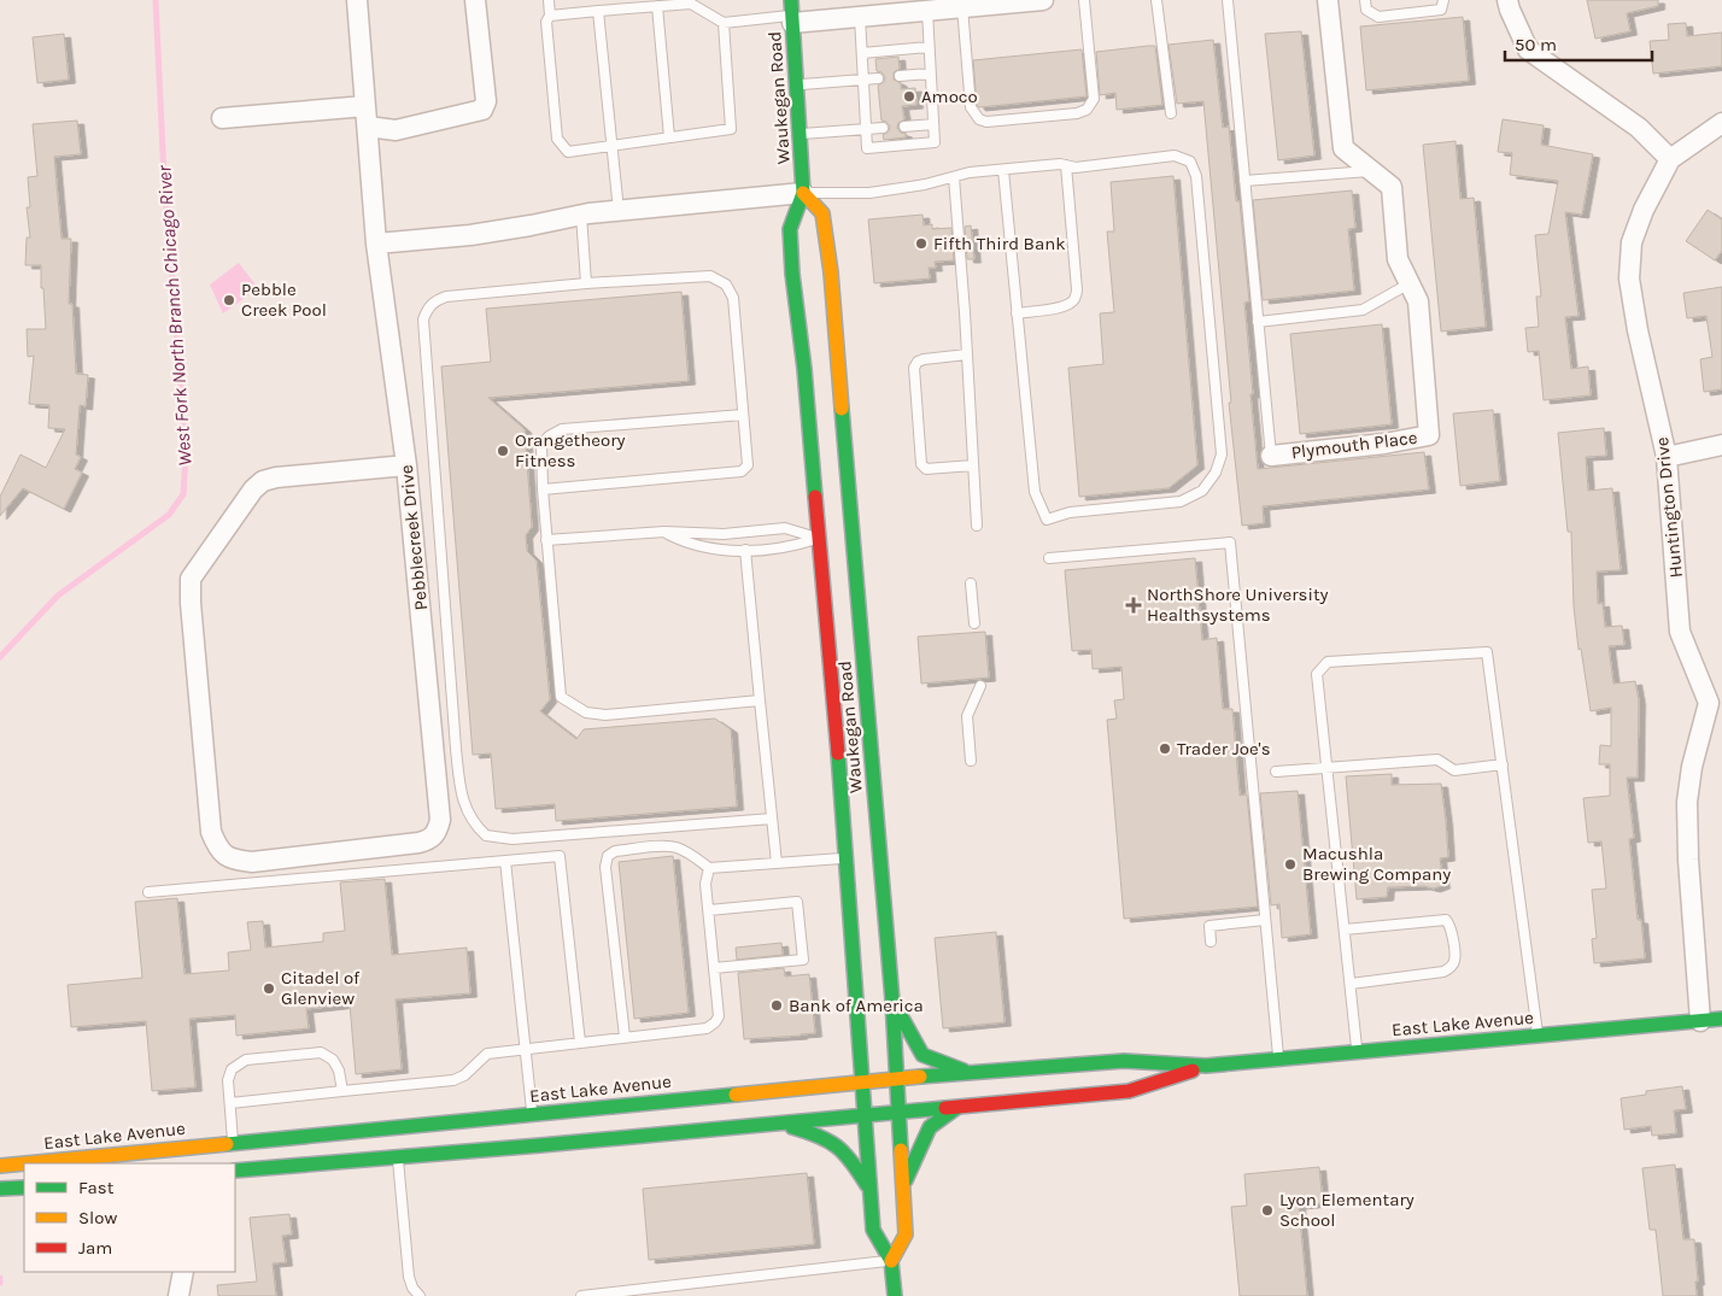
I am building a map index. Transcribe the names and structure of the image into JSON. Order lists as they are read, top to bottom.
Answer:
{
  "streets": {
    "main road": ["Waukegan Road", "East Lake Avenue"],
    "street": ["Plymouth Place", "Huntington Drive", "Pebblecreek Drive"]
  },
  "crossings": [
    ["Waukegan Road", "East Lake Avenue"],
    ["Huntington Drive", "East Lake Avenue"]
  ],
  "water": ["West Fork North Branch Chicago River"],
  "places": {
    "other": [
      "Amoco",
      "Fifth Third Bank",
      "Pebble Creek Pool",
      "Orangetheory Fitness",
      "Trader Joe's",
      "Macushla Brewing Company",
      "Citadel of Glenview",
      "Bank of America",
      "Lyon Elementary School"
    ],
    "health": ["NorthShore University Healthsystems"]
  },
  "legend": ["Fast", "Slow", "Jam"],
  "scale_bar": "50 m"
}
